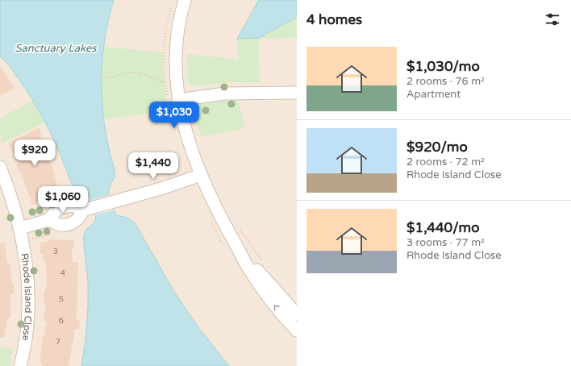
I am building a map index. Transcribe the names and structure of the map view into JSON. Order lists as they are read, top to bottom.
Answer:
{
  "streets": {
    "street": ["Rhode Island Close"]
  },
  "water": ["Sanctuary Lakes"],
  "house_numbers": [
    "3",
    "4",
    "5",
    "6",
    "7"
  ],
  "page": {
    "heading": "4 homes",
    "list": [
      {
        "name": "$1,030/mo",
        "note": "2 rooms · 76 m² · Apartment"
      },
      {
        "name": "$920/mo",
        "note": "2 rooms · 72 m² · Rhode Island Close"
      },
      {
        "name": "$1,440/mo",
        "note": "3 rooms · 77 m² · Rhode Island Close"
      }
    ],
    "price": [
      "$1,030",
      "$920",
      "$1,440",
      "$1,060"
    ]
  }
}
